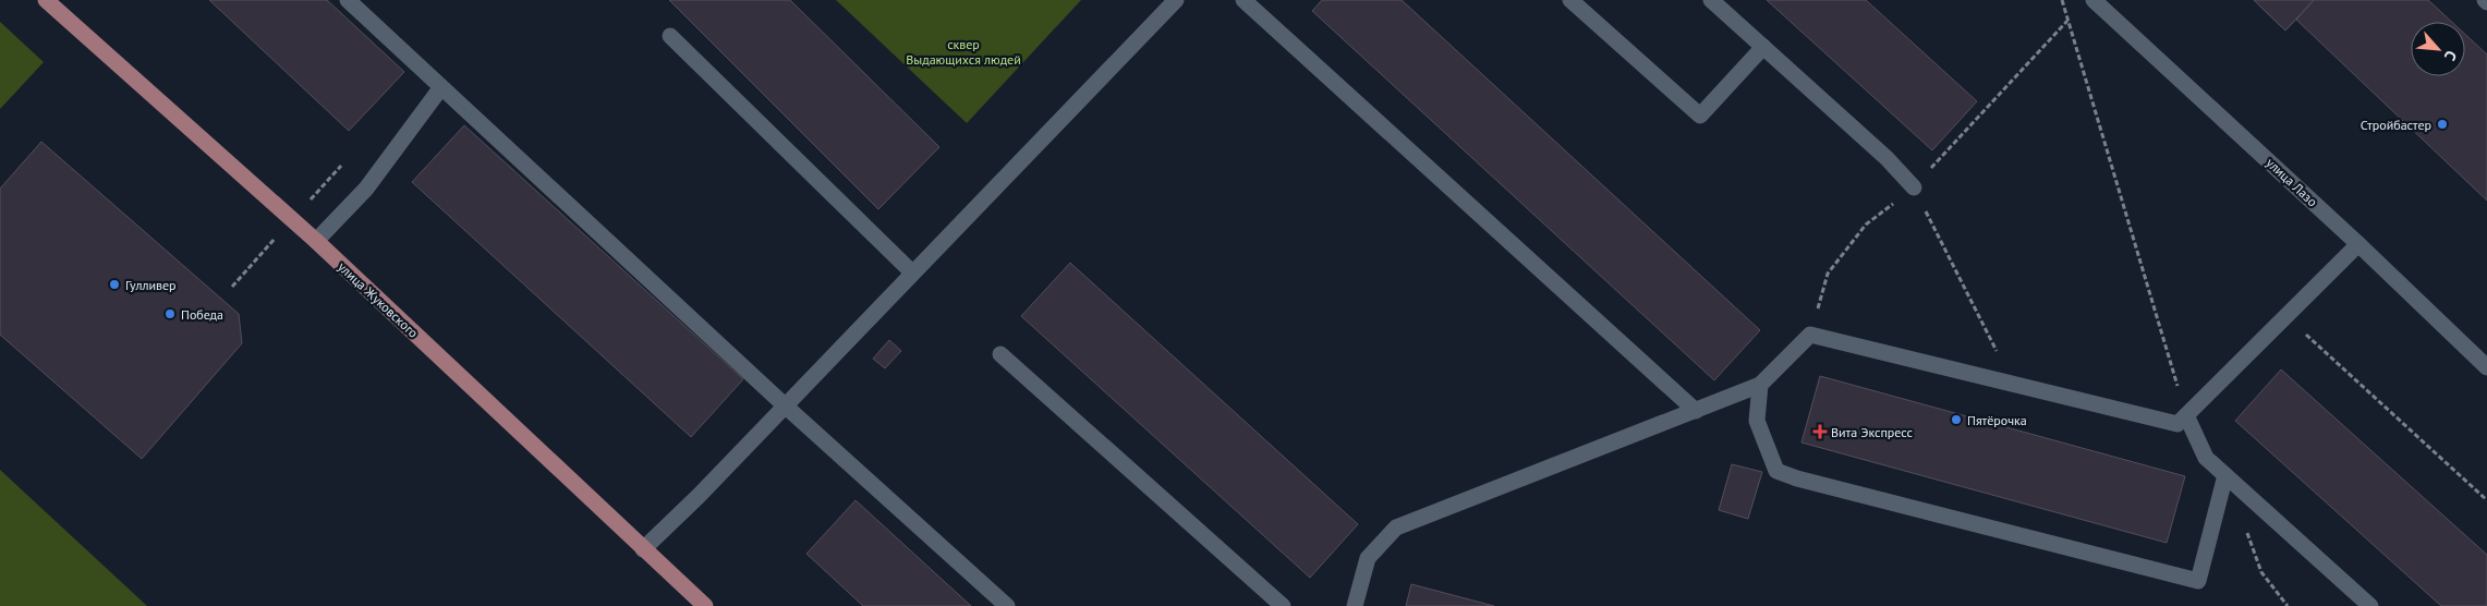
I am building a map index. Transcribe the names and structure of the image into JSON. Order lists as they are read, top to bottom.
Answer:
{
  "streets": {
    "main road": ["улица Жуковского"],
    "street": ["улица Лазо"]
  },
  "parks": ["сквер Выдающихся людей"],
  "places": {
    "other": [
      "Стройбастер",
      "Гулливер",
      "Победа",
      "Пятёрочка"
    ],
    "health": ["Вита Экспресс"]
  },
  "north": "bottom right"
}
